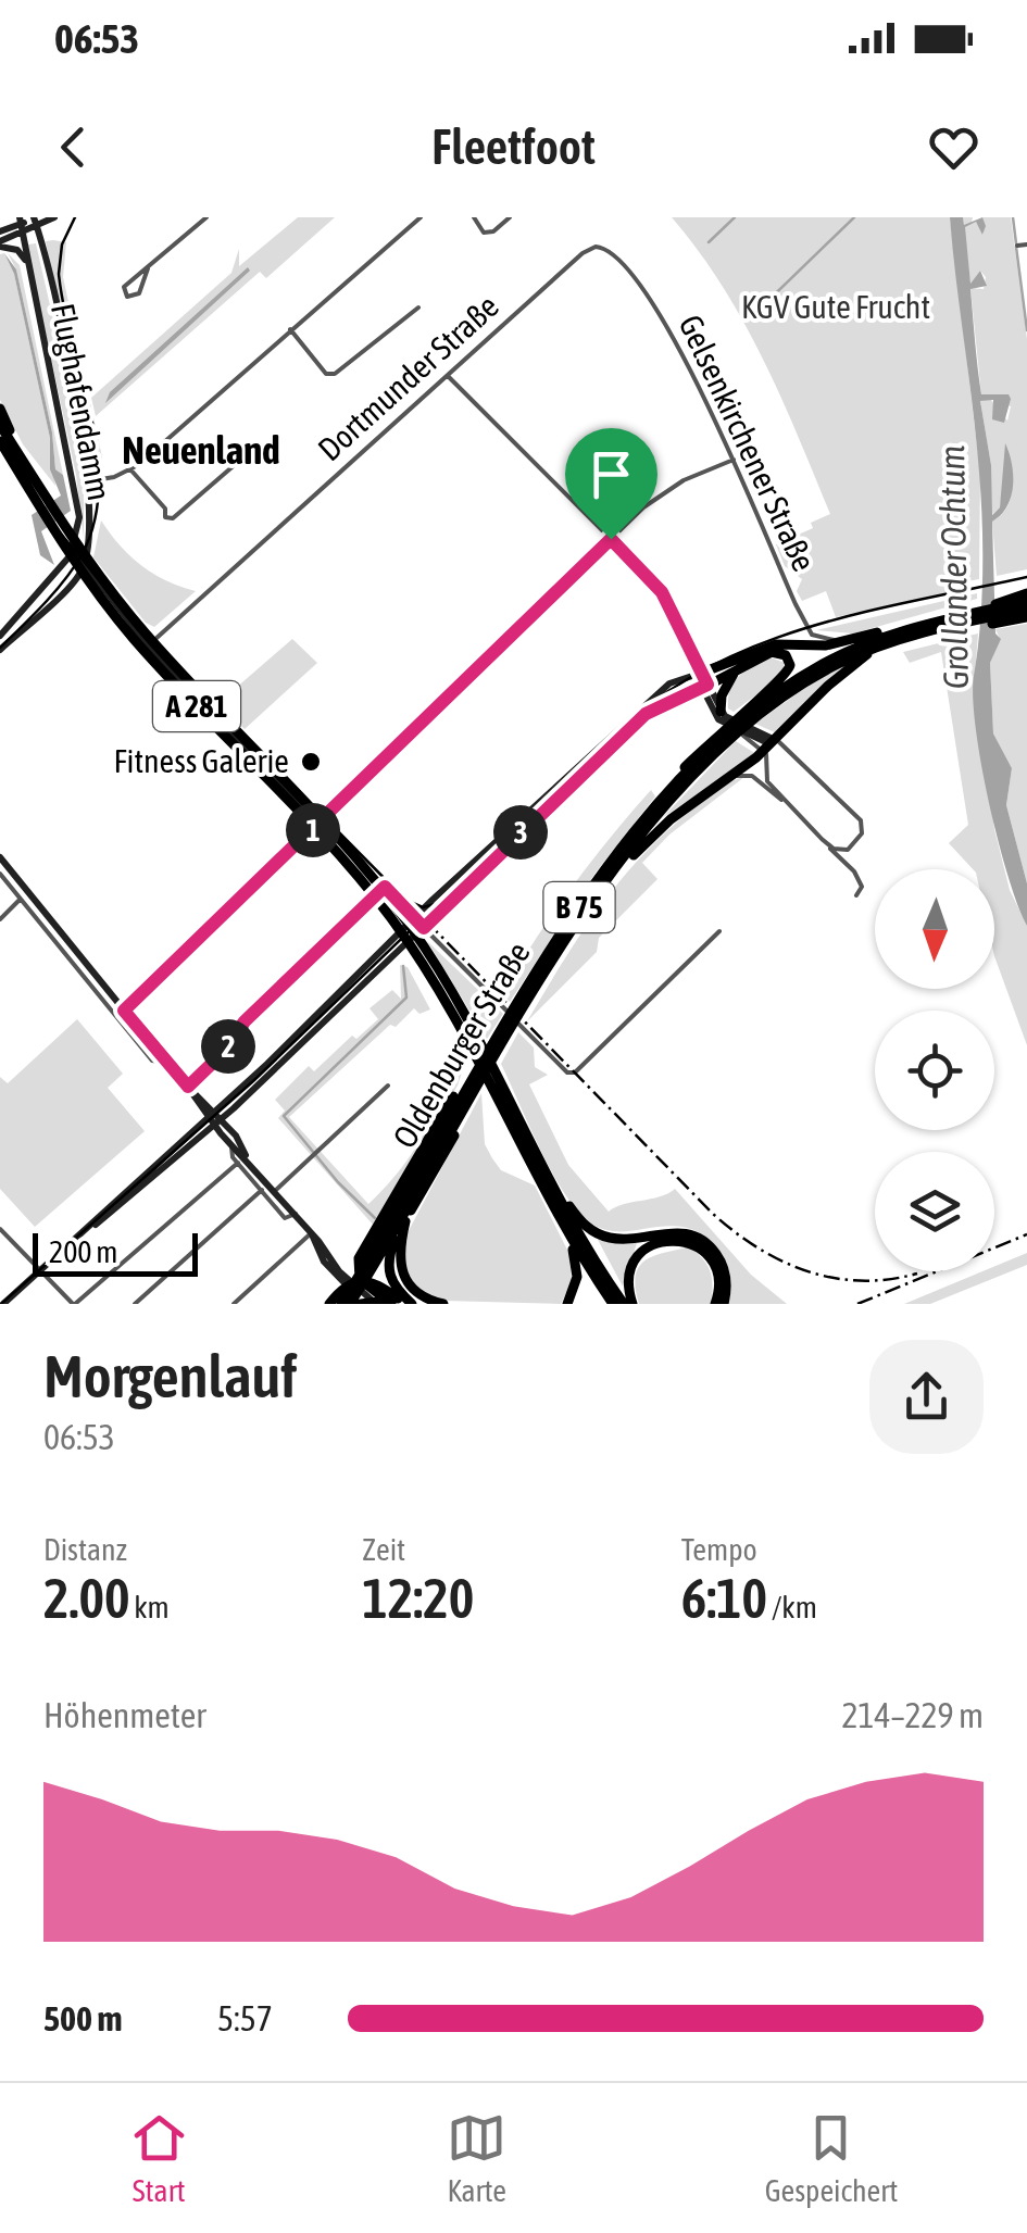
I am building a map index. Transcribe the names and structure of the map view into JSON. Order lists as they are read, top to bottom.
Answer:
{
  "streets": {
    "highway": ["A 281", "B 75", "Oldenburger Straße"],
    "main road": ["Flughafendamm"],
    "street": ["Dortmunder Straße", "Gelsenkirchener Straße"]
  },
  "crossings": [
    ["Dortmunder Straße", "Gelsenkirchener Straße"]
  ],
  "districts": ["Neuenland"],
  "water": ["Grollander Ochtum"],
  "parks": ["KGV Gute Frucht"],
  "places": ["Fitness Galerie"],
  "scale_bar": "200 m",
  "north": "bottom",
  "page": {
    "status": "06:53",
    "header": "Fleetfoot",
    "pins": ["1", "3", "2"],
    "scale": "200 m",
    "heading": ["Morgenlauf", "06:53"],
    "stats": [
      ["Distanz", "2.00 km"],
      ["Zeit", "12:20"],
      ["Tempo", "6:10 /km"]
    ],
    "chart": ["Höhenmeter", "214–229 m"],
    "list": [
      {
        "name": "500 m",
        "note": "5:57"
      }
    ],
    "tabs": ["Start", "Karte", "Gespeichert"]
  }
}
